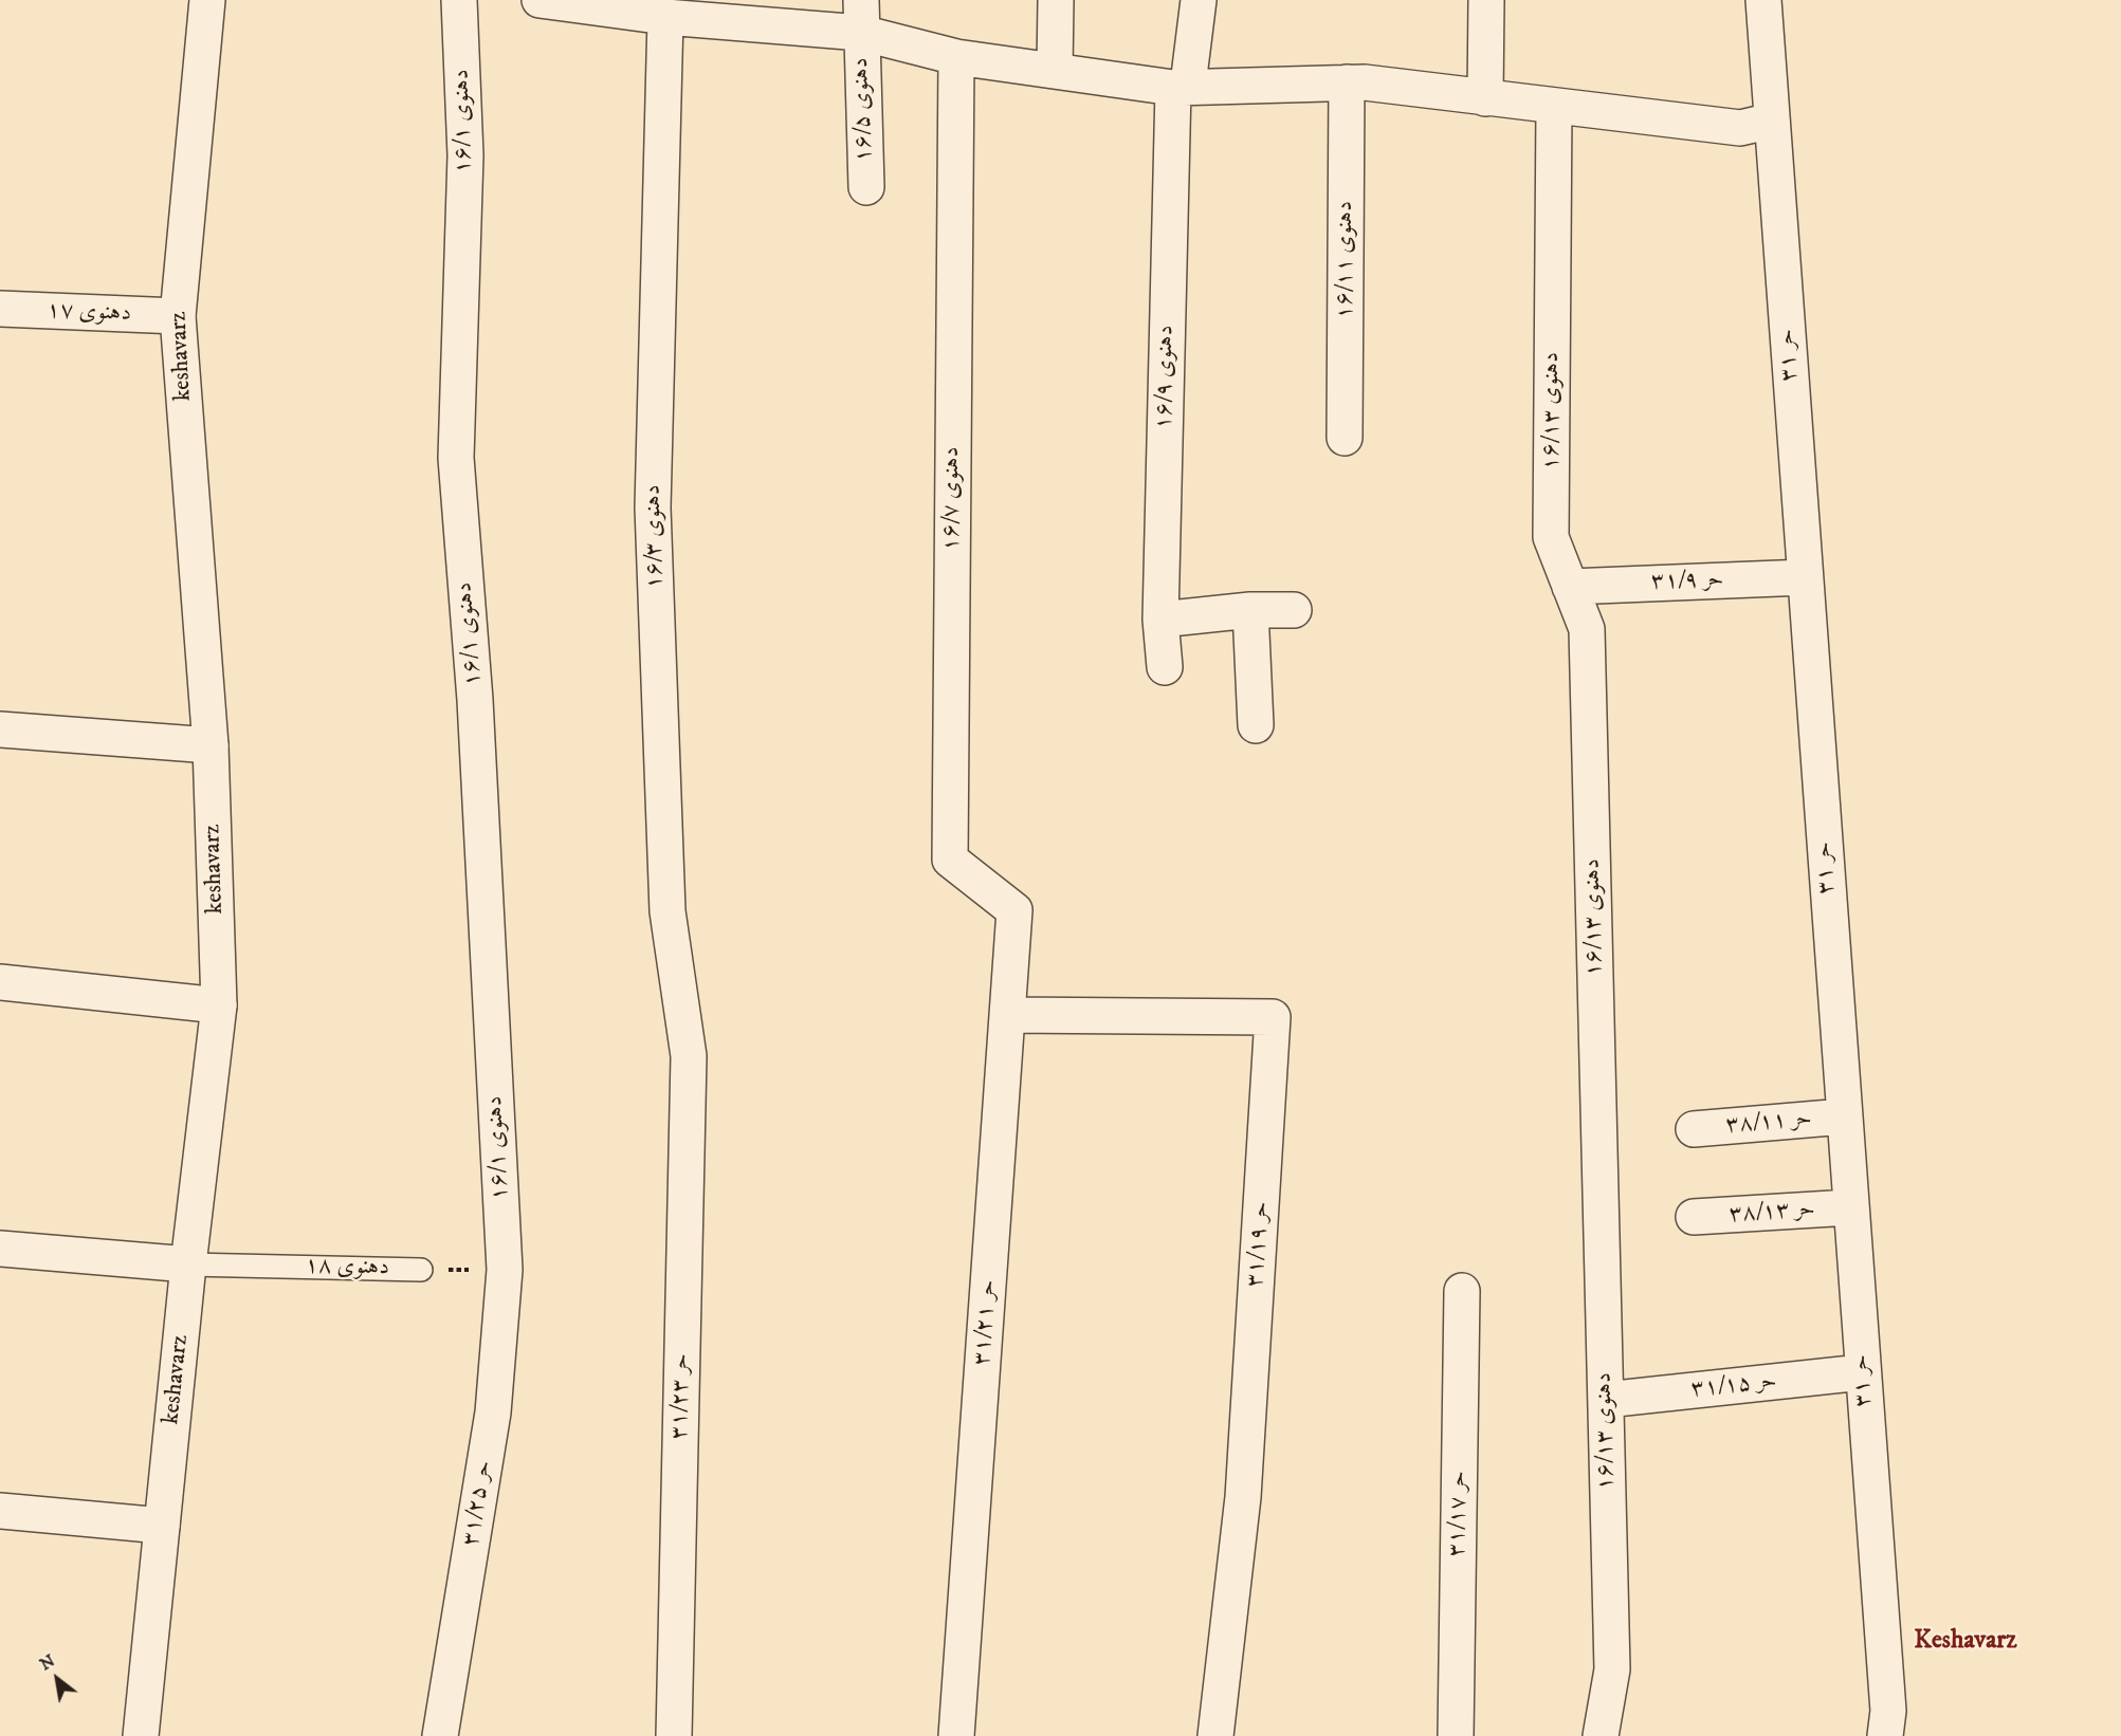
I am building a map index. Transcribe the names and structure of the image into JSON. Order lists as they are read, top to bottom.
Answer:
{
  "streets": {
    "street": [
      "دهنوی ۱۶/۵",
      "دهنوی ۱۶/۱",
      "دهنوی ۱۶/۱۱",
      "دهنوی ۱۷",
      "حر ۳۱",
      "keshavarz",
      "دهنوی ۱۶/۹",
      "دهنوی ۱۶/۱۳",
      "دهنوی ۱۶/۷",
      "دهنوی ۱۶/۳",
      "حر ۳۱/۹",
      "حر ۳۸/۱۱",
      "حر ۳۸/۱۳",
      "حر ۳۱/۱۹",
      "حر ۳۱/۲۱",
      "حر ۳۱/۱۵",
      "حر ۳۱/۲۳",
      "حر ۳۱/۲۵",
      "حر ۳۱/۱۷"
    ],
    "lane": ["دهنوی ۱۸"]
  },
  "crossings": [
    ["دهنوی ۱۶/۱", "دهنوی ۱۸"],
    ["دهنوی ۱۶/۱", "حر ۳۱/۲۵"],
    ["دهنوی ۱۷", "keshavarz"],
    ["حر ۳۱", "حر ۳۱/۹"],
    ["حر ۳۱", "حر ۳۸/۱۱"],
    ["حر ۳۱", "حر ۳۸/۱۳"],
    ["حر ۳۱", "حر ۳۱/۱۵"],
    ["keshavarz", "دهنوی ۱۸"],
    ["دهنوی ۱۶/۱۳", "حر ۳۱/۹"],
    ["دهنوی ۱۶/۱۳", "حر ۳۱/۱۵"],
    ["دهنوی ۱۶/۷", "حر ۳۱/۲۱"],
    ["دهنوی ۱۶/۳", "حر ۳۱/۲۳"],
    ["حر ۳۱/۱۹", "حر ۳۱/۲۱"],
    ["دهنوی ۱۸", "حر ۳۱/۲۵"]
  ],
  "districts": ["Keshavarz"],
  "north": "top left"
}
